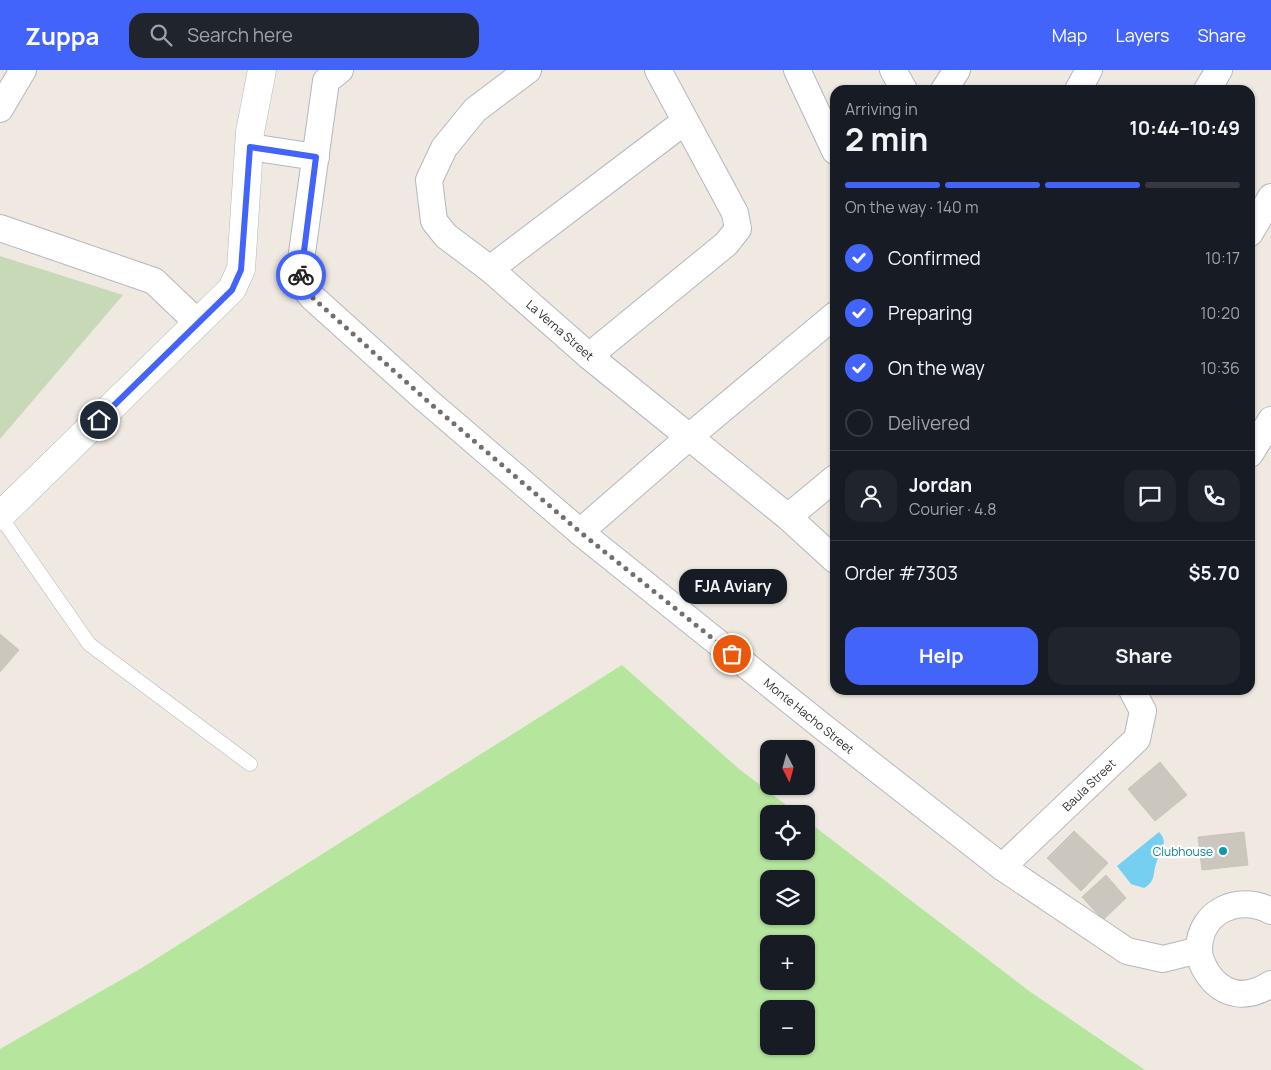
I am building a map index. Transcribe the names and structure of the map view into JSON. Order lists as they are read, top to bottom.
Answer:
{
  "streets": {
    "street": ["La Verna Street", "Monte Hacho Street", "Baula Street"]
  },
  "crossings": [
    ["Monte Hacho Street", "Baula Street"]
  ],
  "places": ["FJA Aviary", "Clubhouse"],
  "north": "bottom",
  "page": {
    "header": "Zuppa",
    "search": "Search here",
    "nav": ["Map", "Layers", "Share"],
    "heading": ["2 min", "Arriving in", "10:44–10:49"],
    "panel": [
      "Jordan",
      "Courier · 4.8",
      "Order #7303",
      "$5.70"
    ],
    "bar": "On the way · 140 m",
    "list": [
      ["Confirmed", "10:17"],
      ["Preparing", "10:20"],
      ["On the way", "10:36"],
      "Delivered"
    ],
    "bubble": "FJA Aviary",
    "buttons": ["Help", "Share"],
    "map_buttons": ["+", "−"]
  }
}
